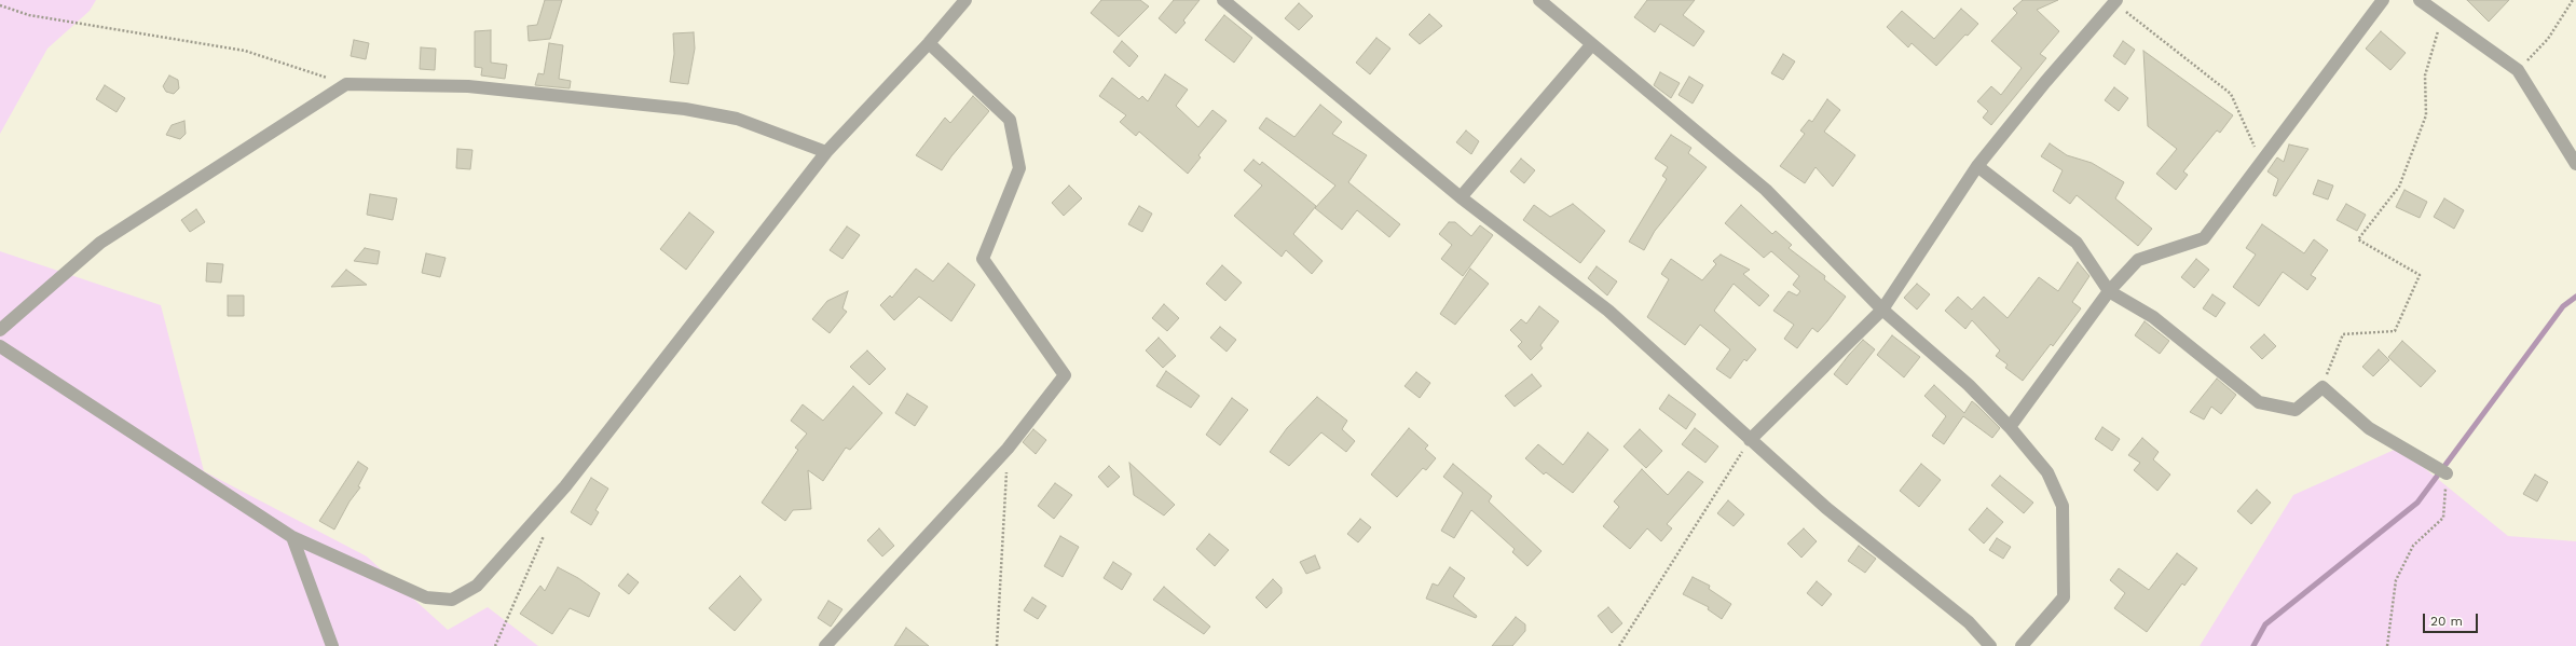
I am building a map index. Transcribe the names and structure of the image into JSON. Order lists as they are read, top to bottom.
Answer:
{
  "scale_bar": "20 m"
}
